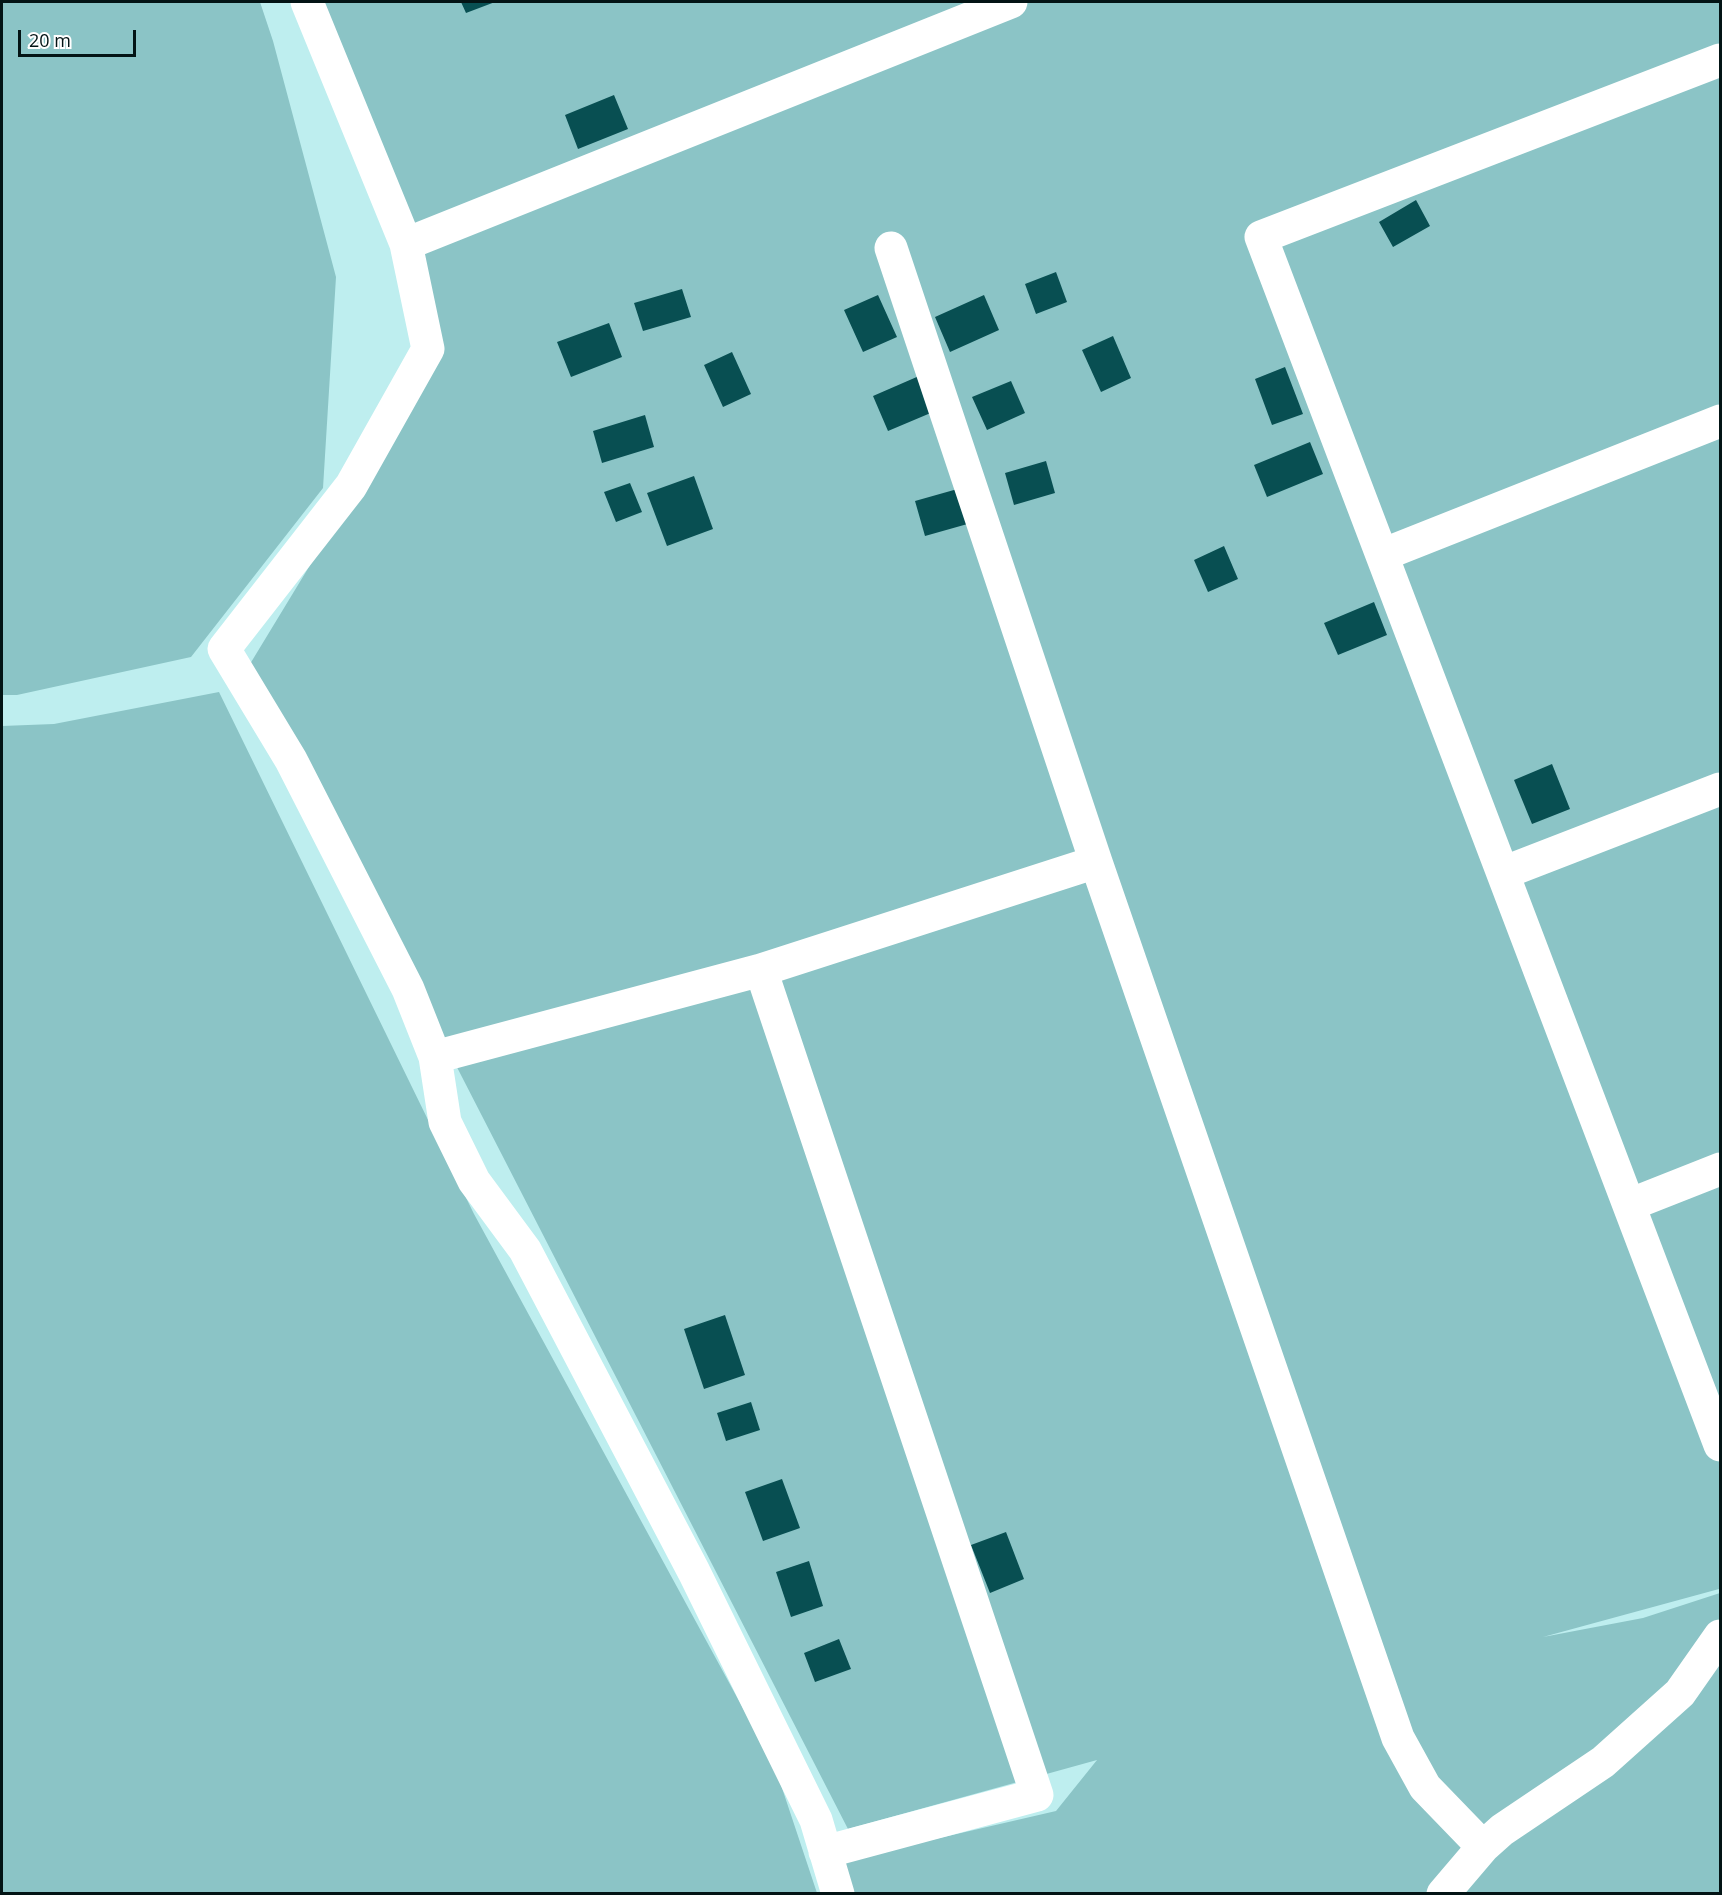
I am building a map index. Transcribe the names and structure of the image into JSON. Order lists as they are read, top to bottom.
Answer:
{
  "scale_bar": "20 m"
}
